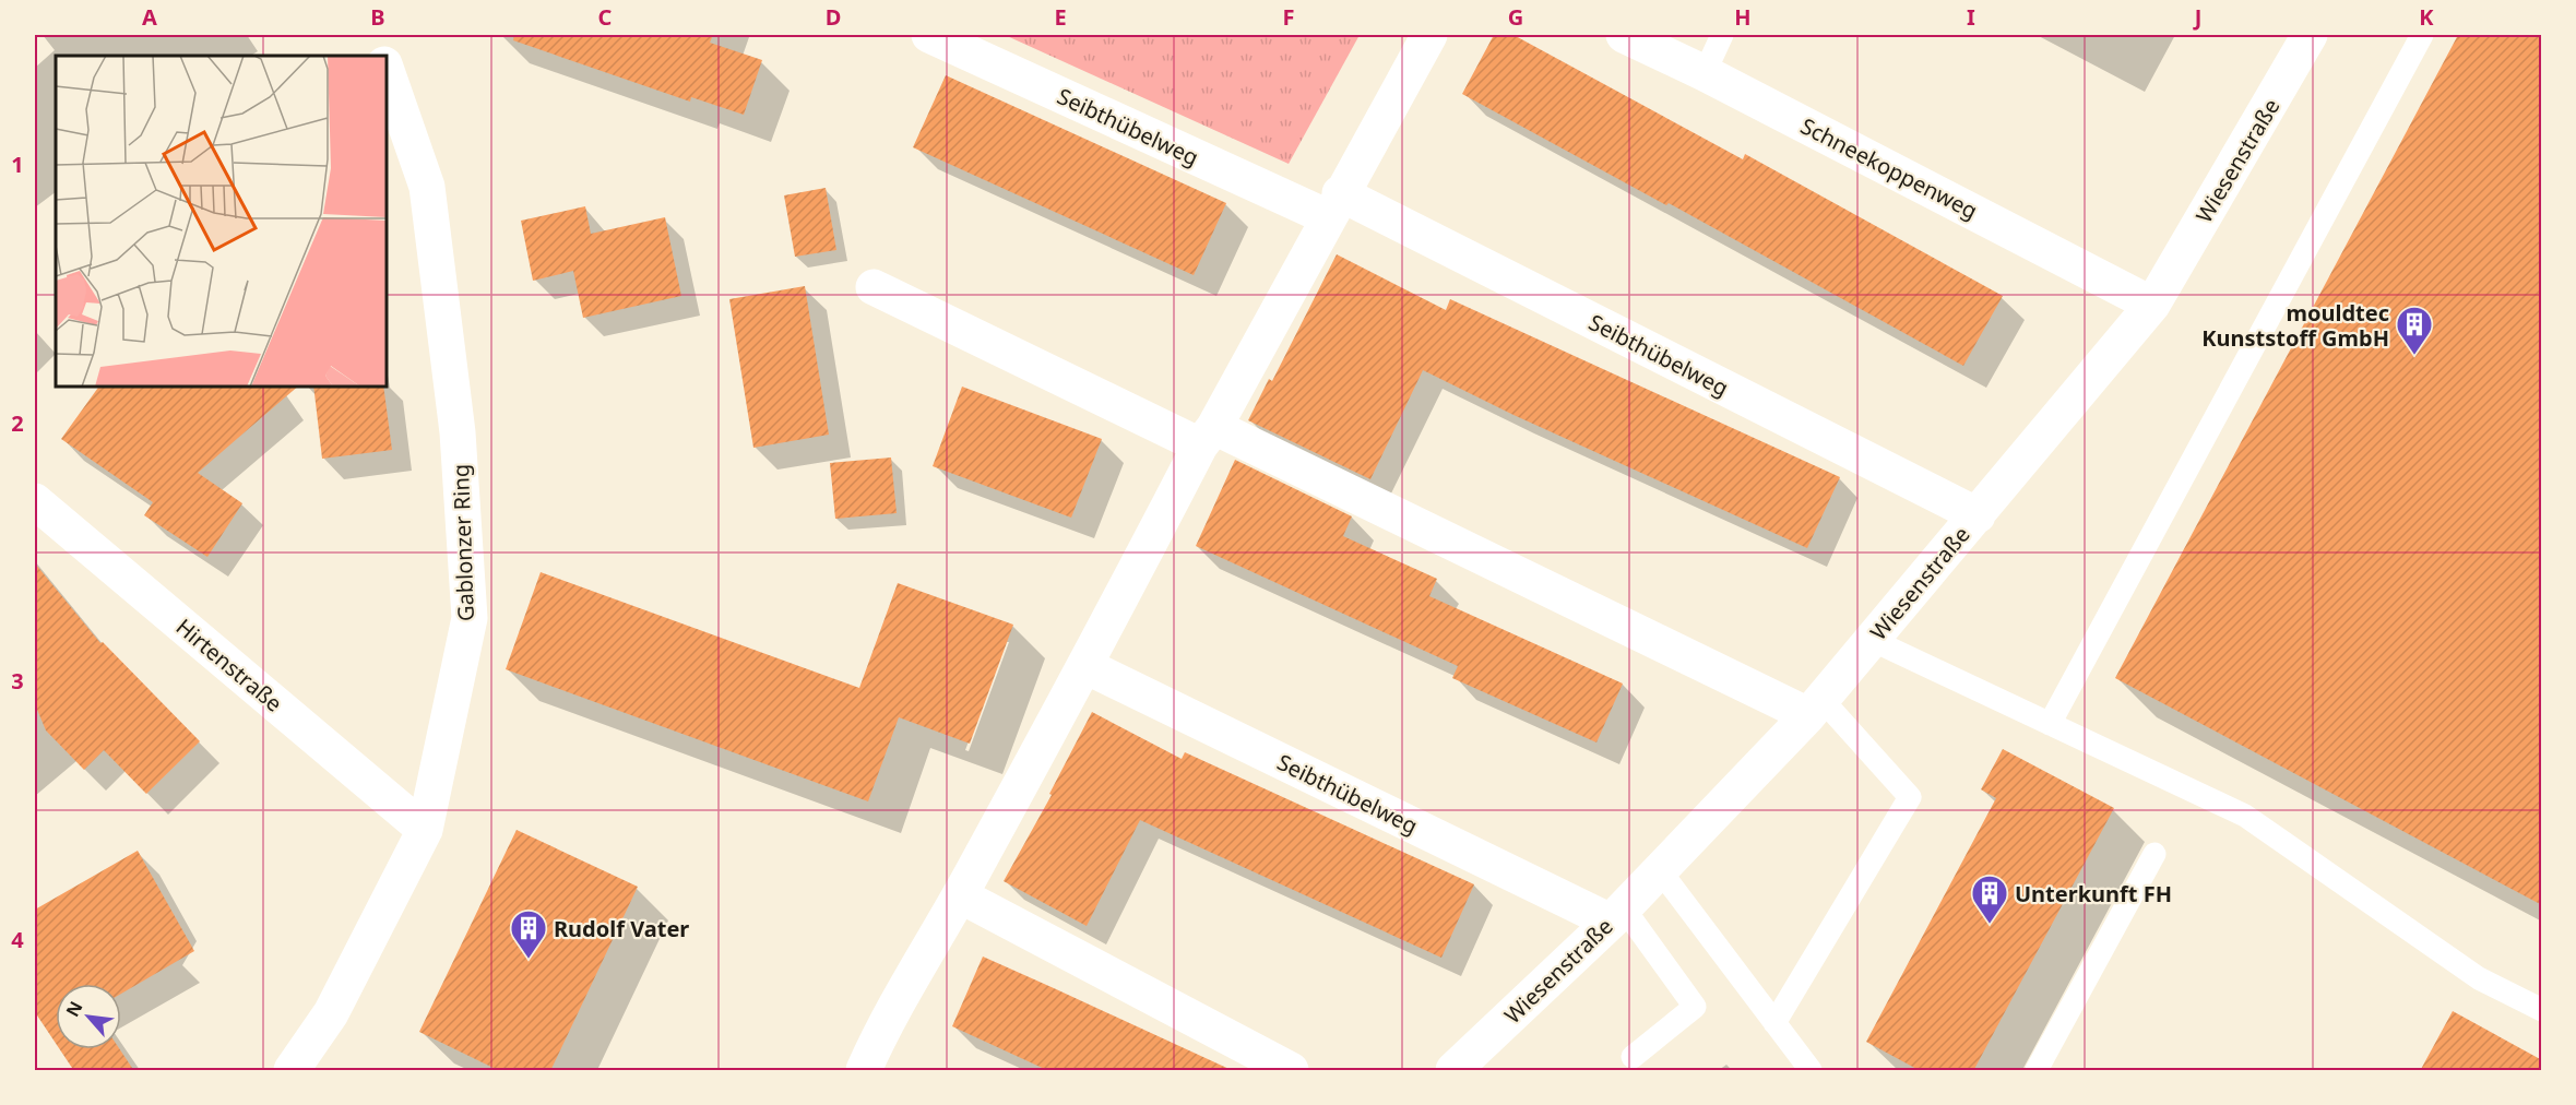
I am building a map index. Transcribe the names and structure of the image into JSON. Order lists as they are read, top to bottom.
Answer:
{
  "streets": {
    "street": [
      "Seibthübelweg",
      "Wiesenstraße",
      "Schneekoppenweg",
      "Gablonzer Ring",
      "Hirtenstraße"
    ]
  },
  "crossings": [
    ["Seibthübelweg", "Wiesenstraße"],
    ["Wiesenstraße", "Schneekoppenweg"],
    ["Gablonzer Ring", "Hirtenstraße"]
  ],
  "places": {
    "building": ["mouldtec Kunststoff GmbH", "Unterkunft FH", "Rudolf Vater"]
  },
  "north": "top left",
  "grid": {
    "columns": [
      "A",
      "B",
      "C",
      "D",
      "E",
      "F",
      "G",
      "H",
      "I",
      "J",
      "K"
    ],
    "rows": [
      "1",
      "2",
      "3",
      "4"
    ]
  }
}
